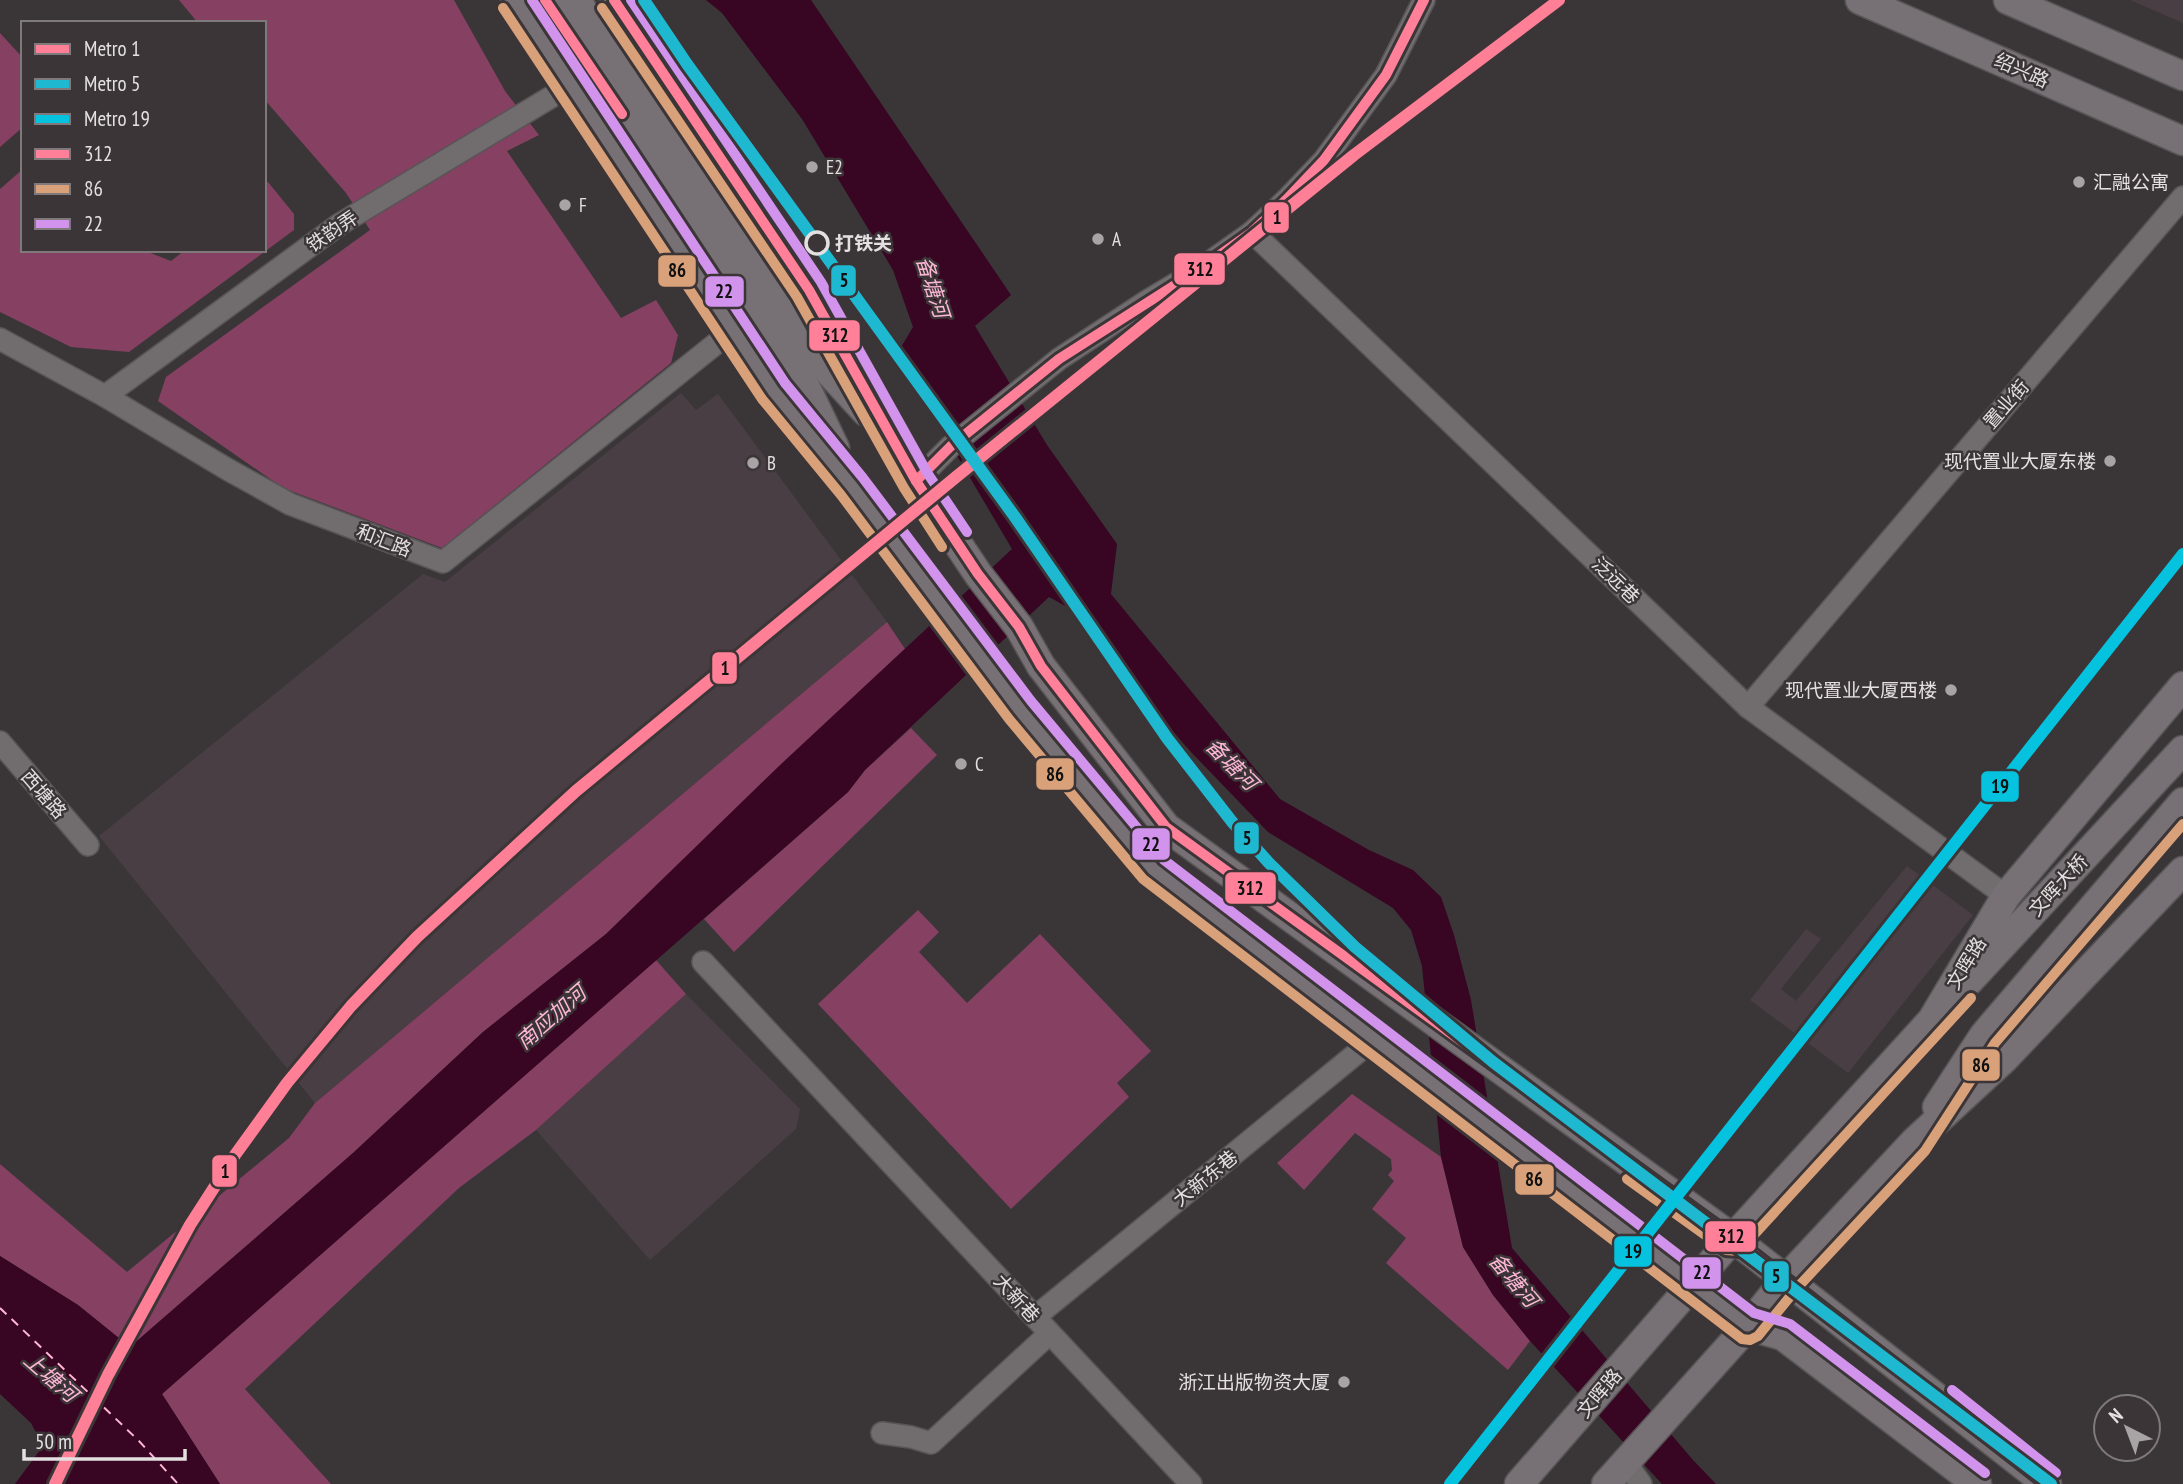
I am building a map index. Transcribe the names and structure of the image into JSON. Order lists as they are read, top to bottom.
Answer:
{
  "streets": {
    "main road": ["绍兴路", "文晖大桥", "文晖路"],
    "street": [
      "铁韵弄",
      "置业街",
      "和汇路",
      "泛远巷",
      "西塘路",
      "大新东巷",
      "大新巷"
    ]
  },
  "crossings": [
    ["铁韵弄", "和汇路"],
    ["置业街", "泛远巷"],
    ["泛远巷", "文晖路"],
    ["文晖大桥", "文晖路"],
    ["大新东巷", "大新巷"]
  ],
  "water": ["备塘河", "南应加河", "上塘河"],
  "places": [
    "E2",
    "汇融公寓",
    "F",
    "A",
    "打铁关",
    "现代置业大厦东楼",
    "B",
    "现代置业大厦西楼",
    "C",
    "浙江出版物资大厦"
  ],
  "lines": [
    "metro line 1",
    "metro line 5",
    "transit line 312",
    "transit line 22",
    "transit line 86",
    "metro line 19"
  ],
  "legend": [
    "Metro 1",
    "Metro 5",
    "Metro 19",
    "312",
    "86",
    "22"
  ],
  "scale_bar": "50 m",
  "north": "top left"
}
